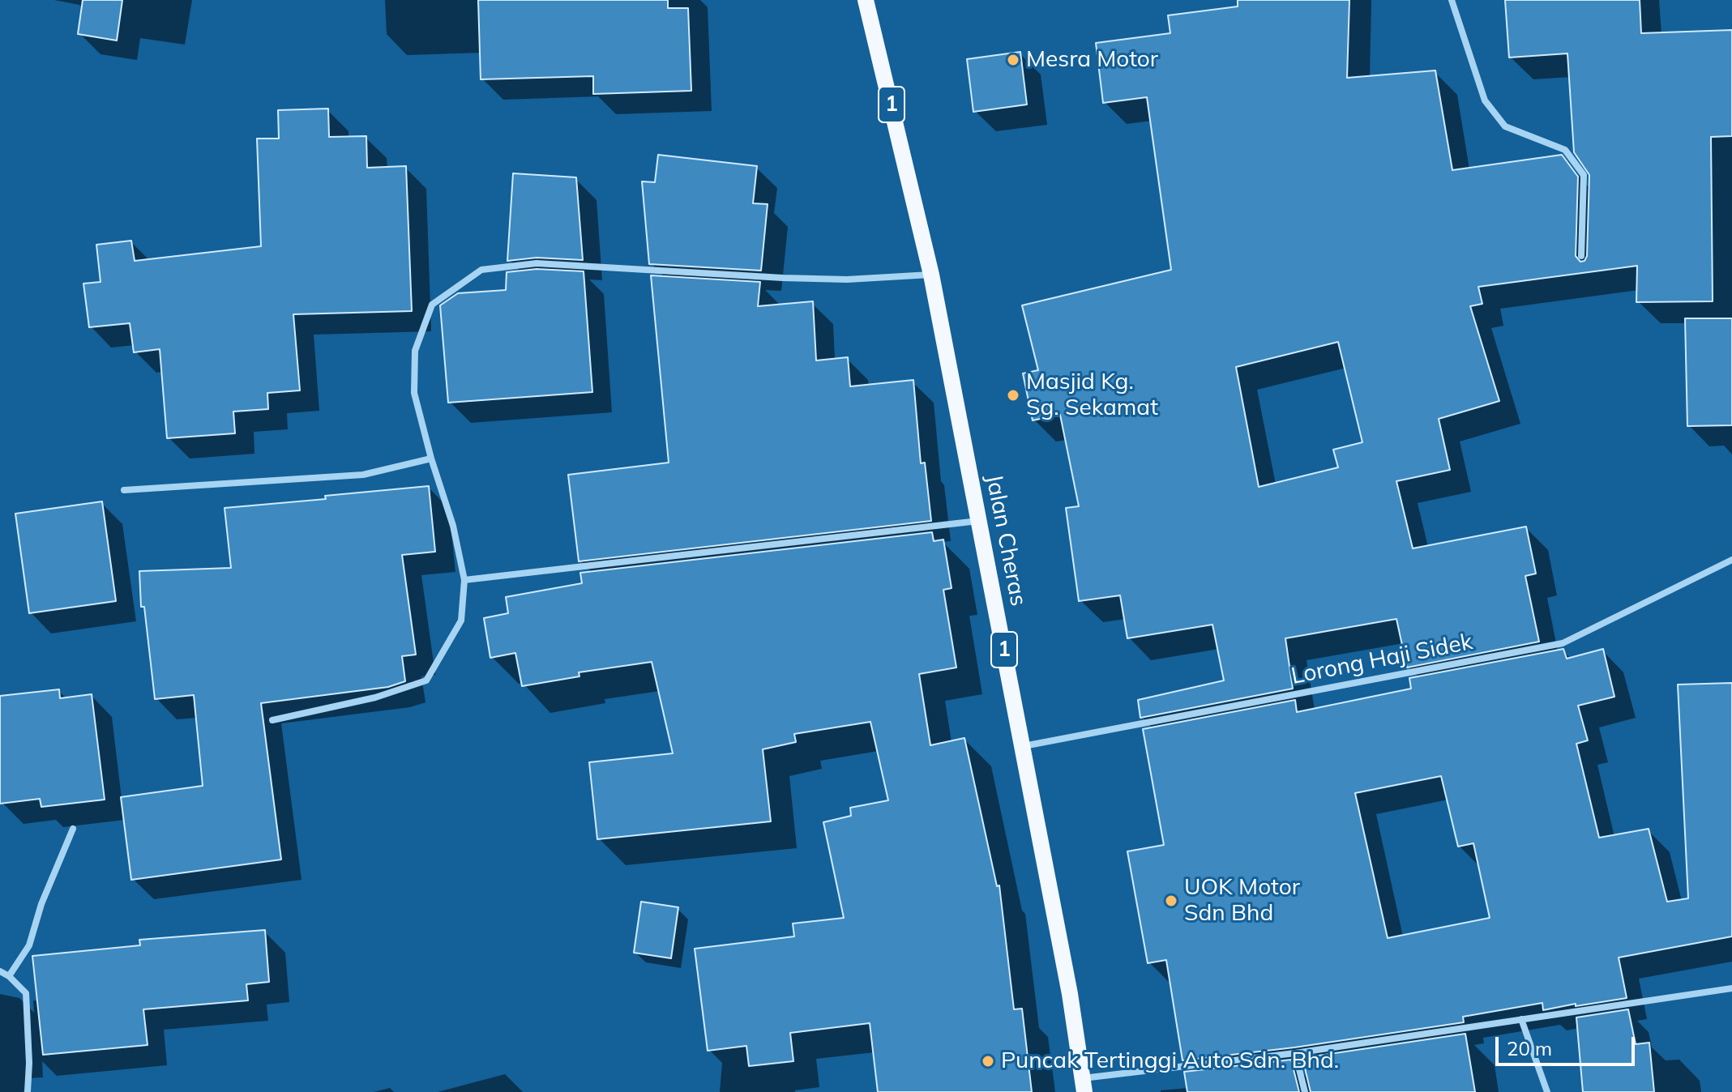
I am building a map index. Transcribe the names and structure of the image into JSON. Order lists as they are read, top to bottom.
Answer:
{
  "streets": {
    "main road": ["1", "Jalan Cheras"],
    "street": ["Lorong Haji Sidek"]
  },
  "crossings": [
    ["Jalan Cheras", "Lorong Haji Sidek"]
  ],
  "places": [
    "Mesra Motor",
    "Masjid Kg. Sg. Sekamat",
    "UOK Motor Sdn Bhd",
    "Puncak Tertinggi Auto Sdn. Bhd."
  ],
  "scale_bar": "20 m"
}
